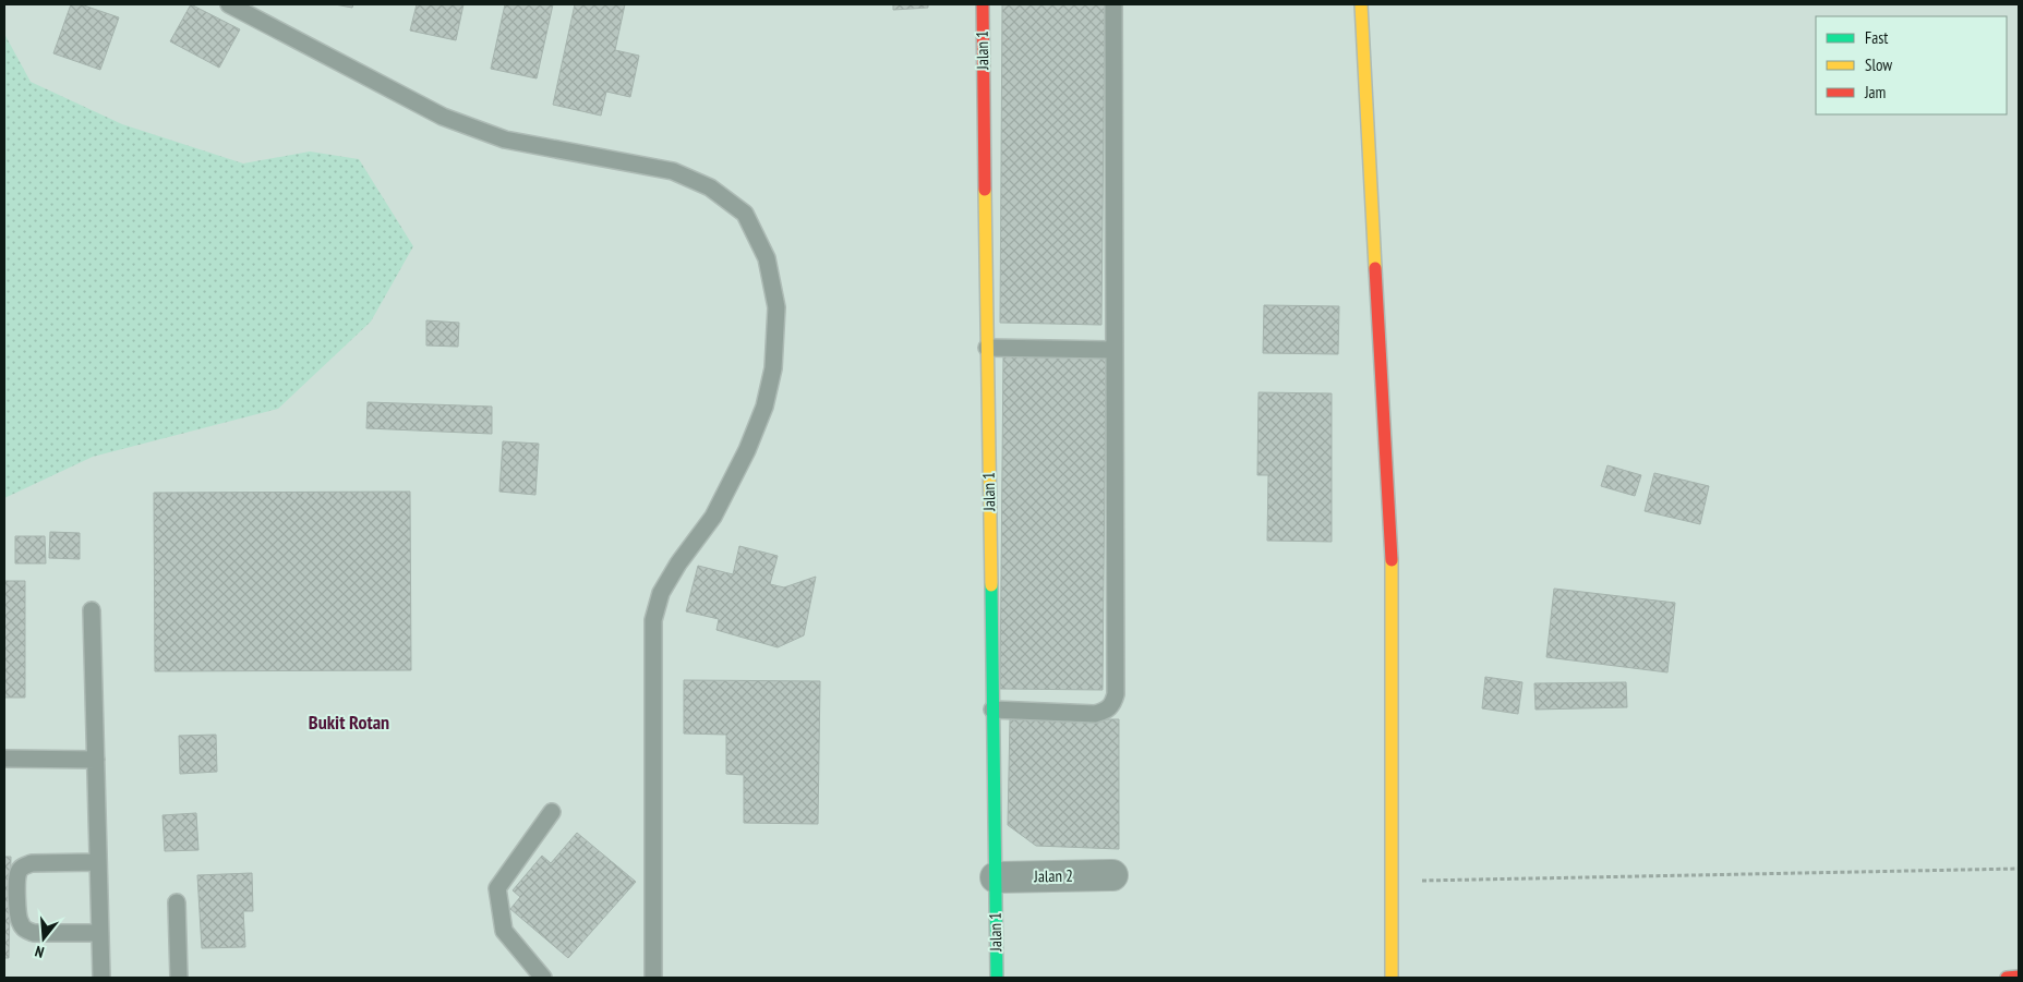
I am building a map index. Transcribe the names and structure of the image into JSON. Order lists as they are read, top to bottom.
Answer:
{
  "streets": {
    "main road": ["Jalan 1"],
    "street": ["Jalan 2"]
  },
  "crossings": [
    ["Jalan 1", "Jalan 2"]
  ],
  "districts": ["Bukit Rotan"],
  "legend": ["Fast", "Slow", "Jam"],
  "north": "bottom"
}
